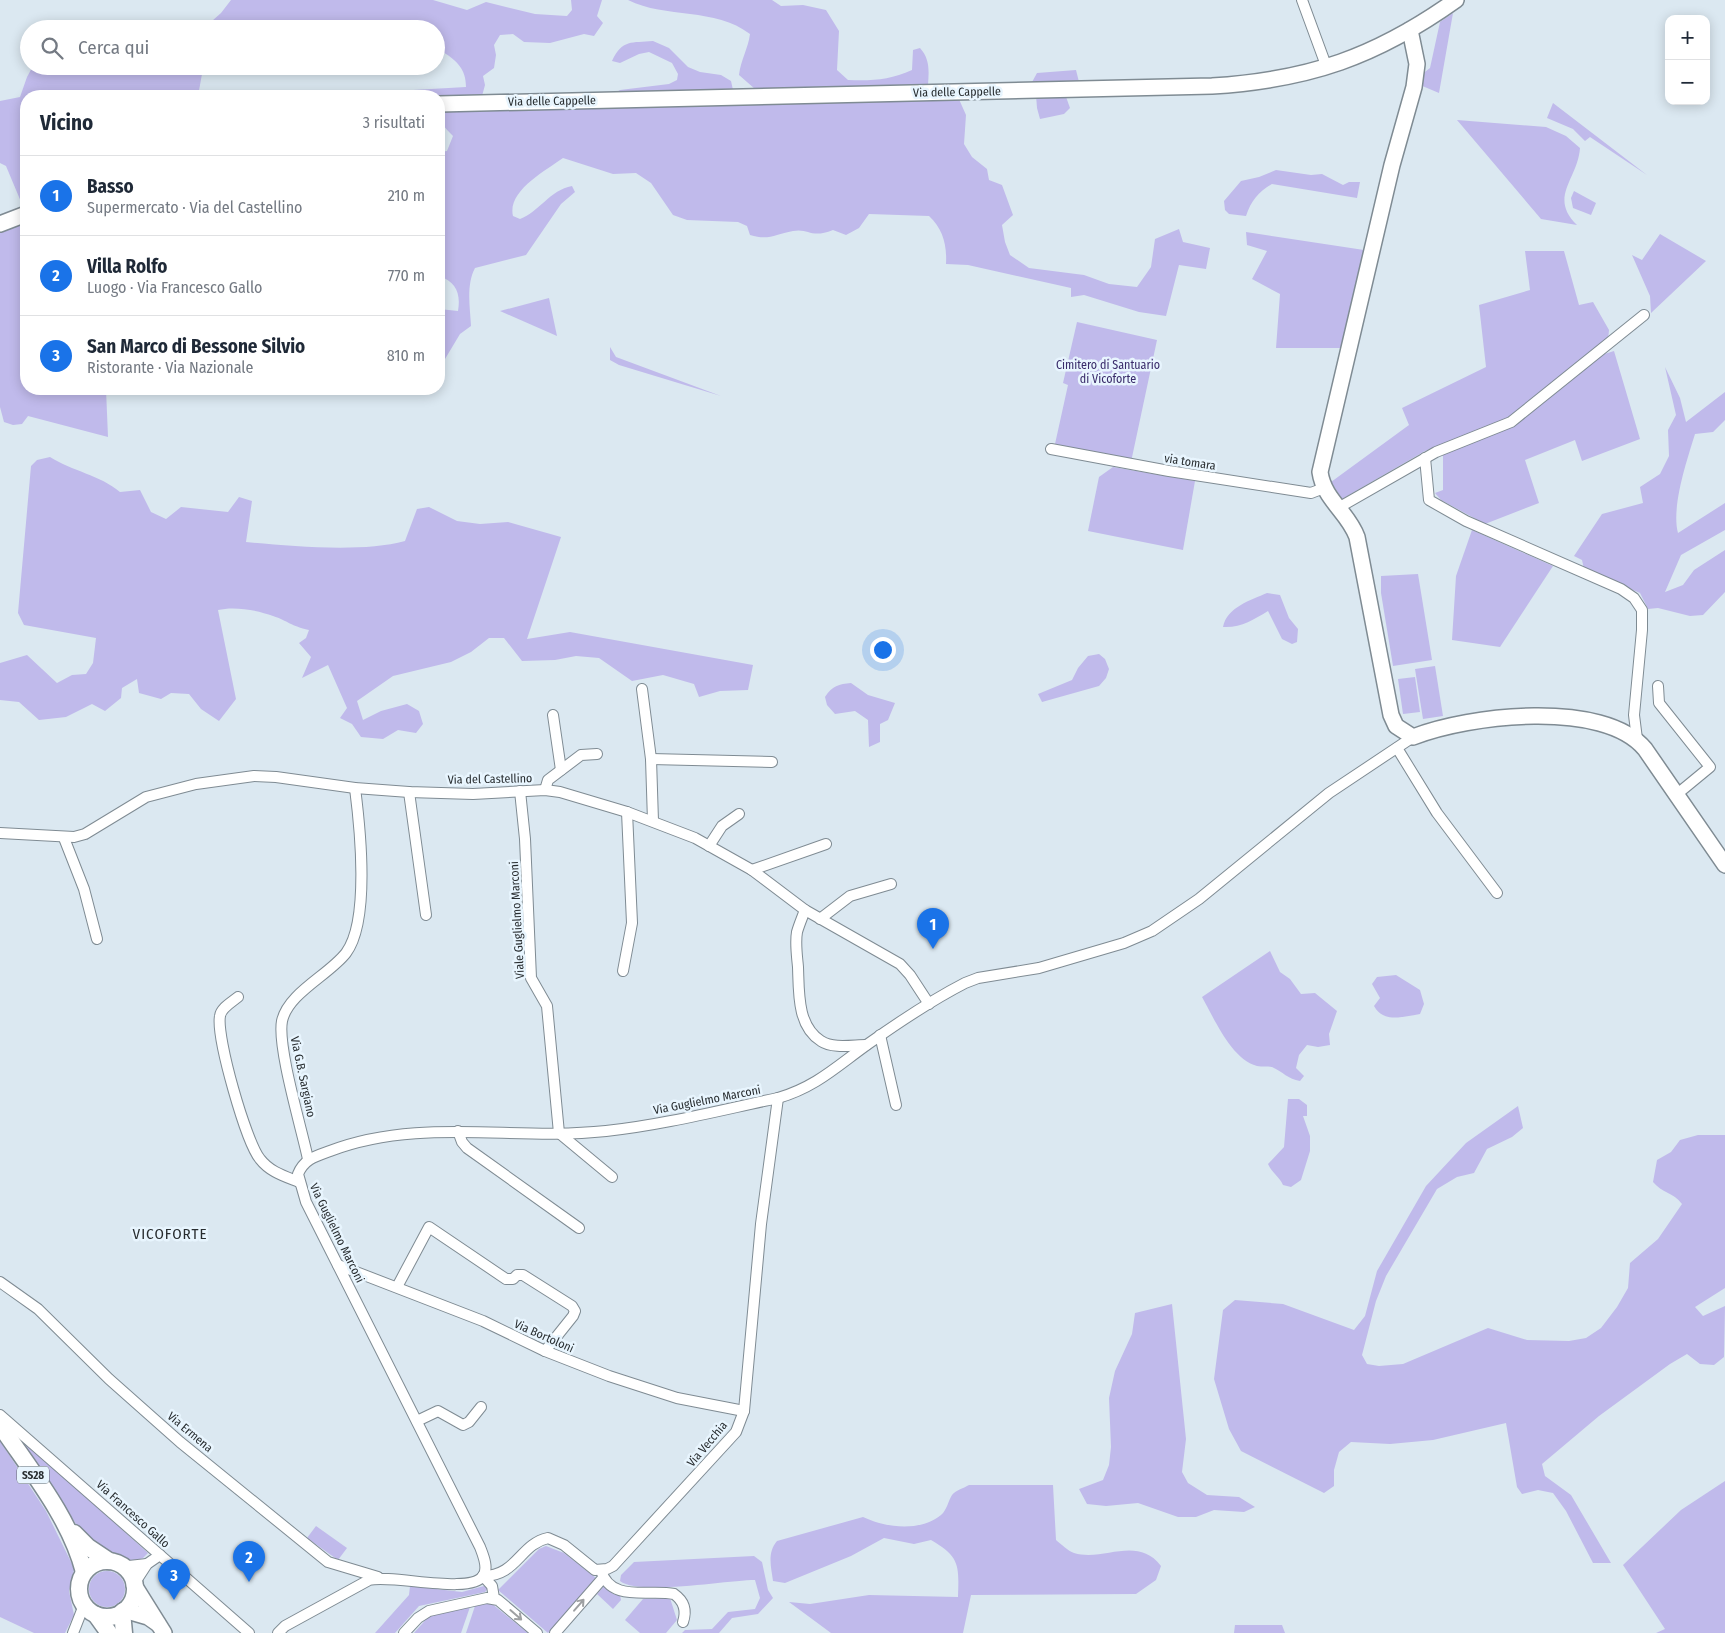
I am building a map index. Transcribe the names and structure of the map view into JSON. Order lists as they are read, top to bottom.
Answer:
{
  "streets": {
    "main road": ["SS28"],
    "street": [
      "Via delle Cappelle",
      "via tomara",
      "Via del Castellino",
      "Viale Guglielmo Marconi",
      "Via G.B. Sargiano",
      "Via Guglielmo Marconi",
      "Via Bortoloni",
      "Via Ermena",
      "Via Vecchia",
      "Via Francesco Gallo"
    ]
  },
  "crossings": [
    ["Via del Castellino", "Viale Guglielmo Marconi"],
    ["Via del Castellino", "Via G.B. Sargiano"],
    ["Via del Castellino", "Via Guglielmo Marconi"],
    ["Viale Guglielmo Marconi", "Via Guglielmo Marconi"],
    ["Via G.B. Sargiano", "Via Guglielmo Marconi"],
    ["Via Guglielmo Marconi", "Via Bortoloni"],
    ["Via Guglielmo Marconi", "Via Vecchia"],
    ["Via Bortoloni", "Via Vecchia"]
  ],
  "districts": ["VICOFORTE"],
  "parks": ["Cimitero di Santuario di Vicoforte"],
  "page": {
    "map_buttons": ["+", "−"],
    "search": "Cerca qui",
    "heading": ["Vicino", "3 risultati"],
    "list": [
      {
        "mark": "1",
        "name": "Basso",
        "note": "Supermercato · Via del Castellino",
        "value": "210 m"
      },
      {
        "mark": "2",
        "name": "Villa Rolfo",
        "note": "Luogo · Via Francesco Gallo",
        "value": "770 m"
      },
      {
        "mark": "3",
        "name": "San Marco di Bessone Silvio",
        "note": "Ristorante · Via Nazionale",
        "value": "810 m"
      }
    ],
    "pins": ["1", "2", "3"]
  }
}
